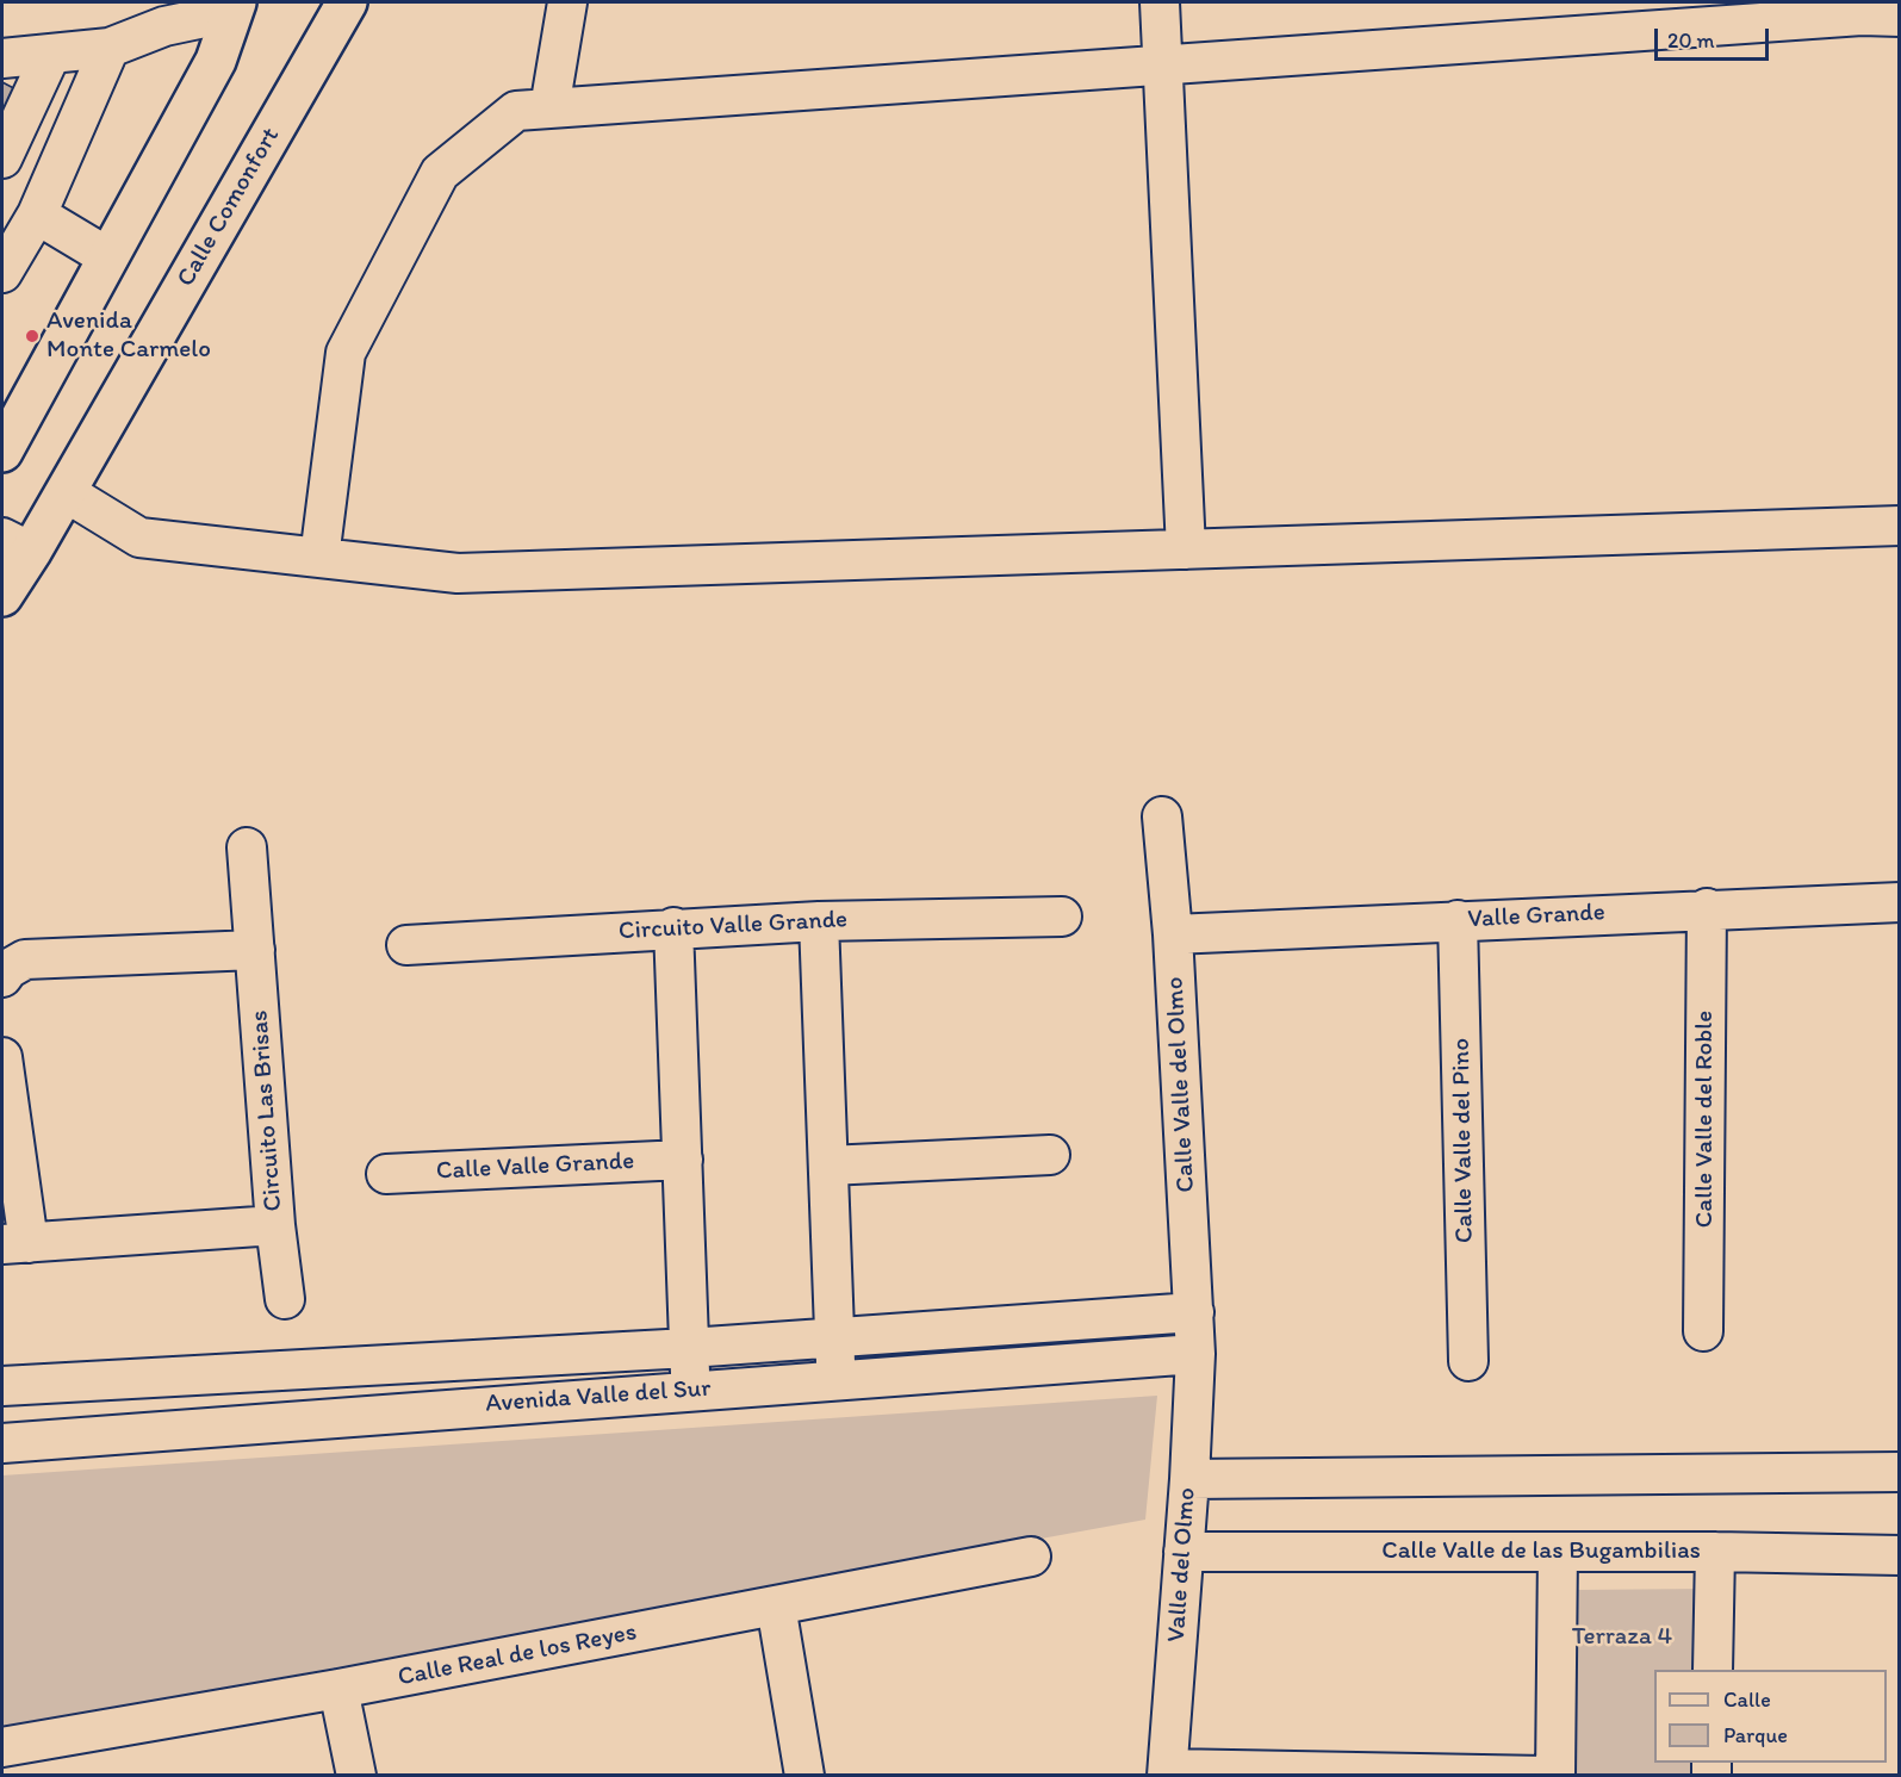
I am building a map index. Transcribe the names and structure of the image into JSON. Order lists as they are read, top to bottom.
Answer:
{
  "streets": {
    "main road": ["Calle Comonfort"],
    "street": [
      "Valle Grande",
      "Circuito Valle Grande",
      "Calle Valle del Olmo",
      "Circuito Las Brisas",
      "Calle Valle del Roble",
      "Calle Valle del Pino",
      "Calle Valle Grande",
      "Avenida Valle del Sur",
      "Calle Valle de las Bugambilias",
      "Valle del Olmo",
      "Calle Real de los Reyes"
    ]
  },
  "crossings": [
    ["Valle Grande", "Calle Valle del Olmo"],
    ["Valle Grande", "Calle Valle del Roble"],
    ["Valle Grande", "Calle Valle del Pino"],
    ["Calle Valle del Olmo", "Avenida Valle del Sur"],
    ["Calle Valle del Olmo", "Valle del Olmo"],
    ["Avenida Valle del Sur", "Valle del Olmo"],
    ["Calle Valle de las Bugambilias", "Valle del Olmo"]
  ],
  "parks": ["Terraza 4"],
  "places": ["Avenida Monte Carmelo"],
  "legend": ["Calle", "Parque"],
  "scale_bar": "20 m"
}
